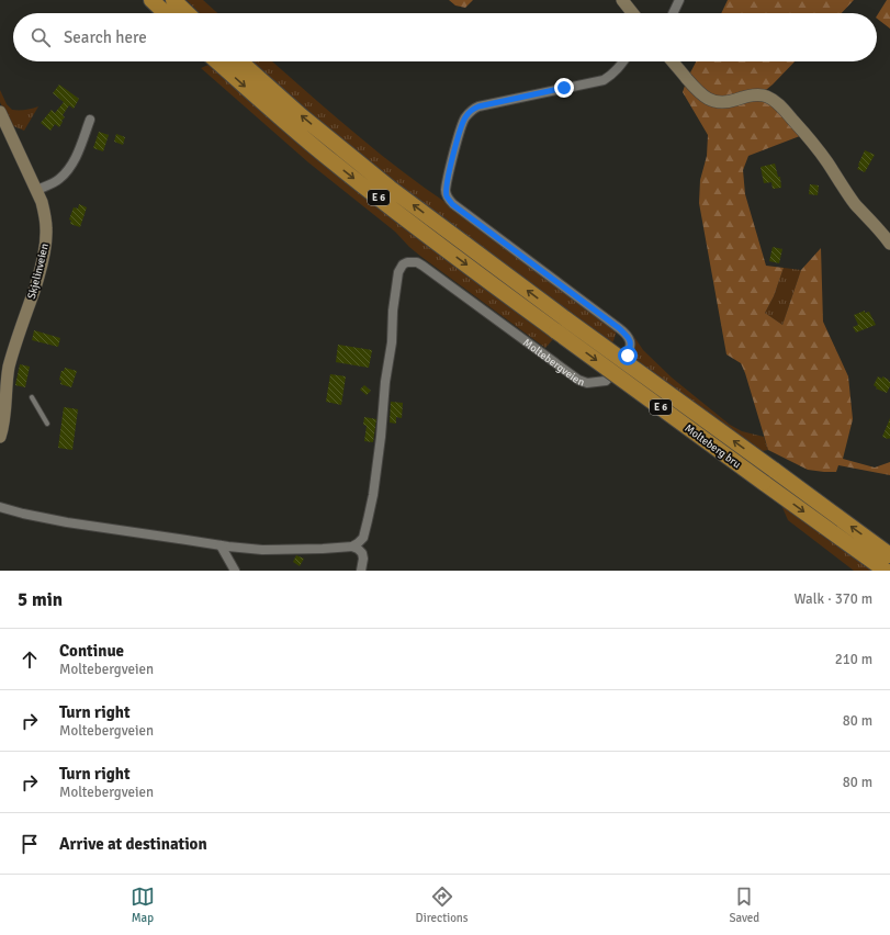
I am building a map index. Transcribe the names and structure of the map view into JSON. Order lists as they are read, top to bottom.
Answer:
{
  "streets": {
    "highway": ["E 6", "Molteberg bru"],
    "main road": ["Skjelinveien"],
    "street": ["Moltebergveien"]
  },
  "page": {
    "search": "Search here",
    "heading": ["5 min", "Walk · 370 m"],
    "list": [
      ["Continue", "Moltebergveien", "210 m"],
      ["Turn right", "Moltebergveien", "80 m"],
      ["Turn right", "Moltebergveien", "80 m"],
      "Arrive at destination"
    ],
    "nav": ["Map", "Directions", "Saved"]
  }
}
